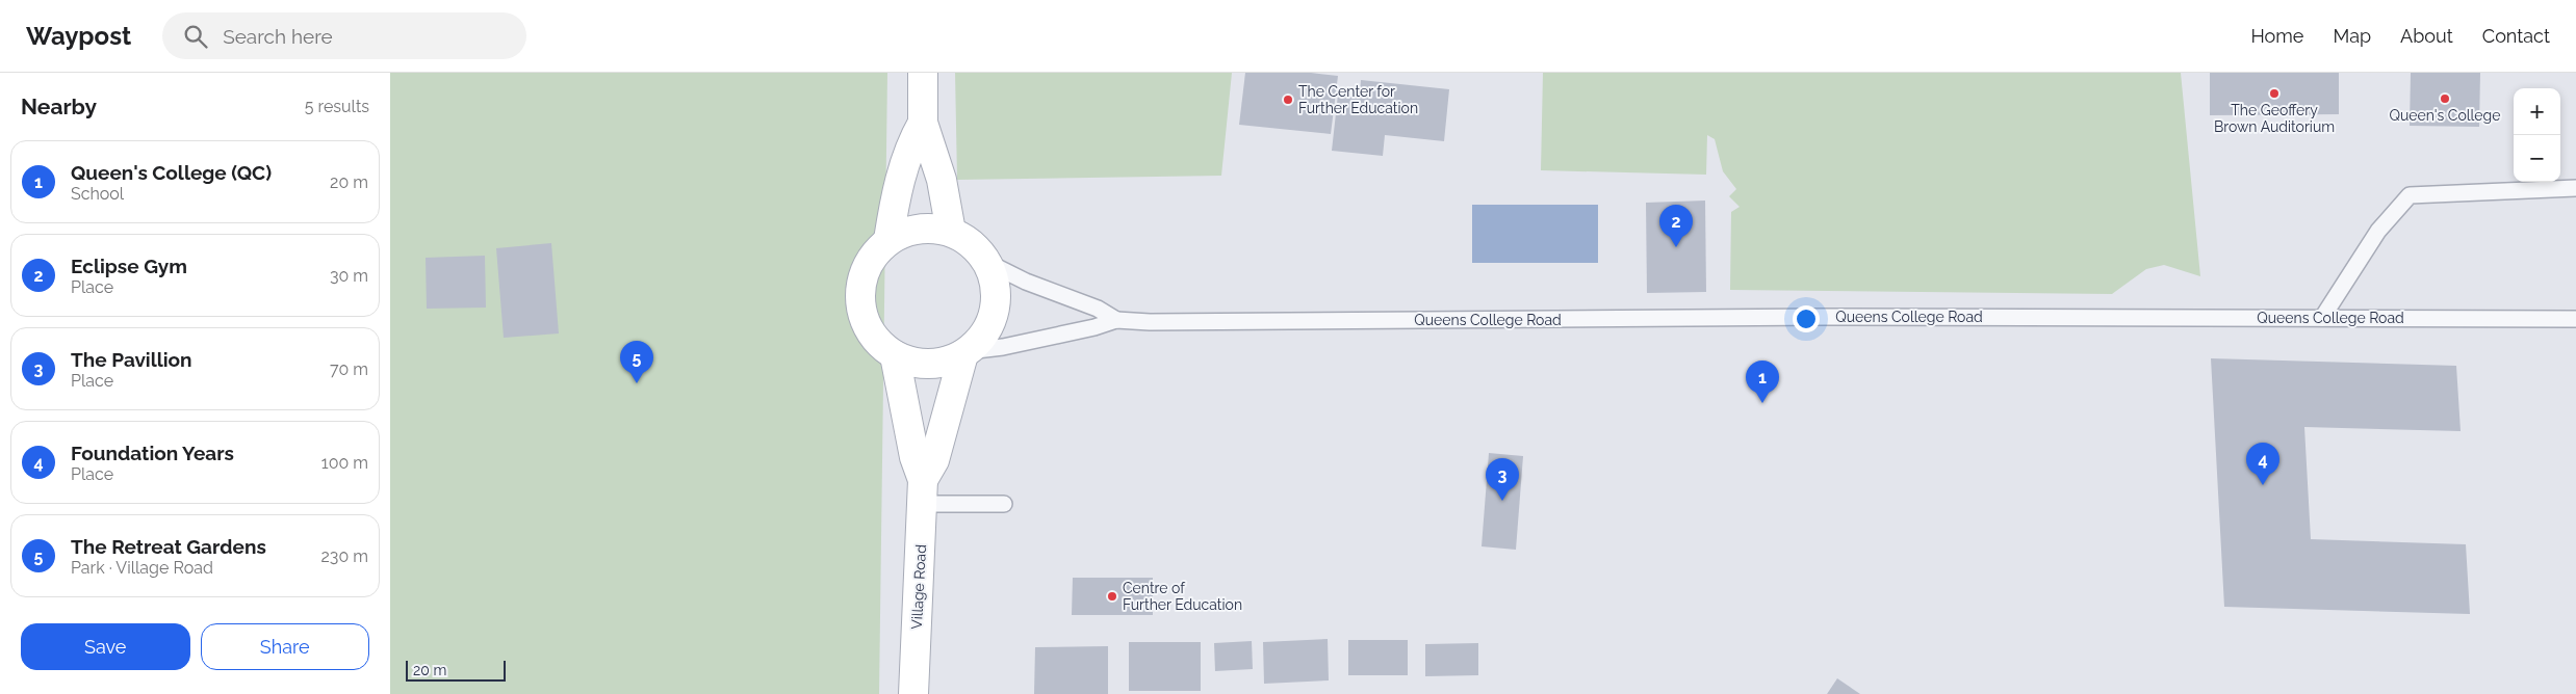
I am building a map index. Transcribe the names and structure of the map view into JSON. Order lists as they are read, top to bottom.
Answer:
{
  "streets": {
    "main road": ["Village Road"],
    "lane": ["Queens College Road"]
  },
  "crossings": [
    ["Queens College Road", "Village Road"]
  ],
  "places": [
    "The Geoffery Brown Auditorium",
    "Queen's College",
    "The Center for Further Education",
    "Centre of Further Education"
  ],
  "scale_bar": "20 m",
  "page": {
    "header": "Waypost",
    "search": "Search here",
    "nav": [
      "Home",
      "Map",
      "About",
      "Contact"
    ],
    "heading": ["Nearby", "5 results"],
    "map_buttons": ["+", "−"],
    "list": [
      {
        "mark": "1",
        "name": "Queen's College (QC)",
        "note": "School",
        "value": "20 m"
      },
      {
        "mark": "2",
        "name": "Eclipse Gym",
        "note": "Place",
        "value": "30 m"
      },
      {
        "mark": "3",
        "name": "The Pavillion",
        "note": "Place",
        "value": "70 m"
      },
      {
        "mark": "4",
        "name": "Foundation Years",
        "note": "Place",
        "value": "100 m"
      },
      {
        "mark": "5",
        "name": "The Retreat Gardens",
        "note": "Park · Village Road",
        "value": "230 m"
      }
    ],
    "pins": [
      "2",
      "5",
      "1",
      "4",
      "3"
    ],
    "buttons": ["Save", "Share"],
    "scale": "20 m"
  }
}
